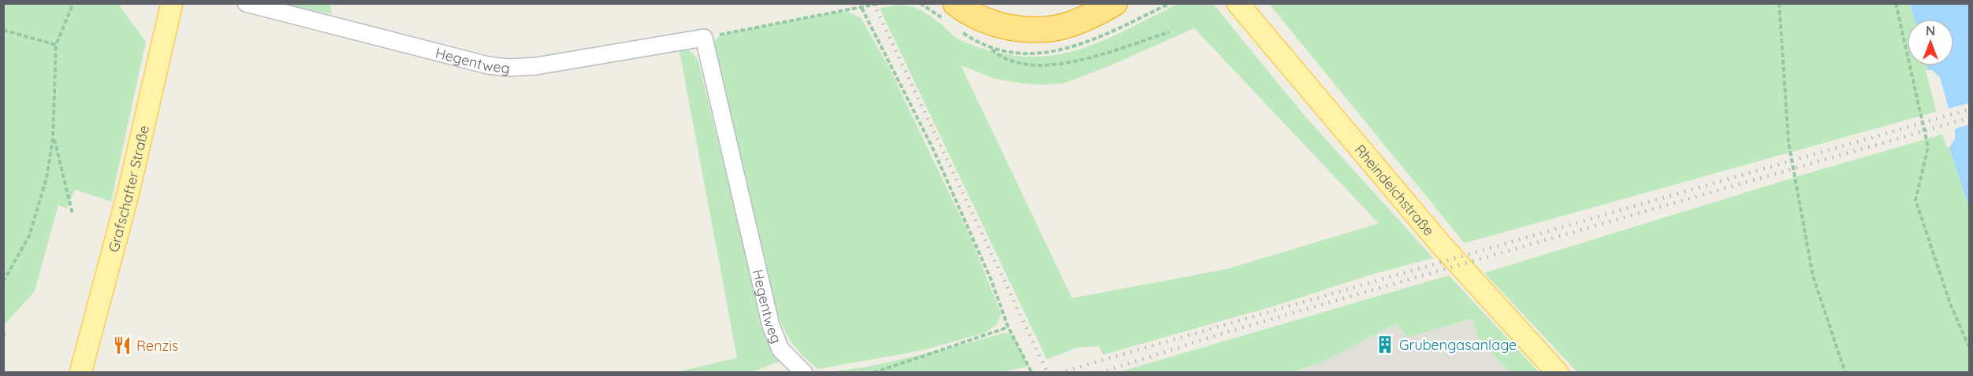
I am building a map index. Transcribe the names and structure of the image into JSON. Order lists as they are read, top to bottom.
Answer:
{
  "streets": {
    "main road": ["Grafschafter Straße", "Rheindeichstraße"],
    "street": ["Hegentweg"]
  },
  "places": {
    "building": ["Grubengasanlage"],
    "restaurant": ["Renzis"]
  },
  "north": "top"
}
